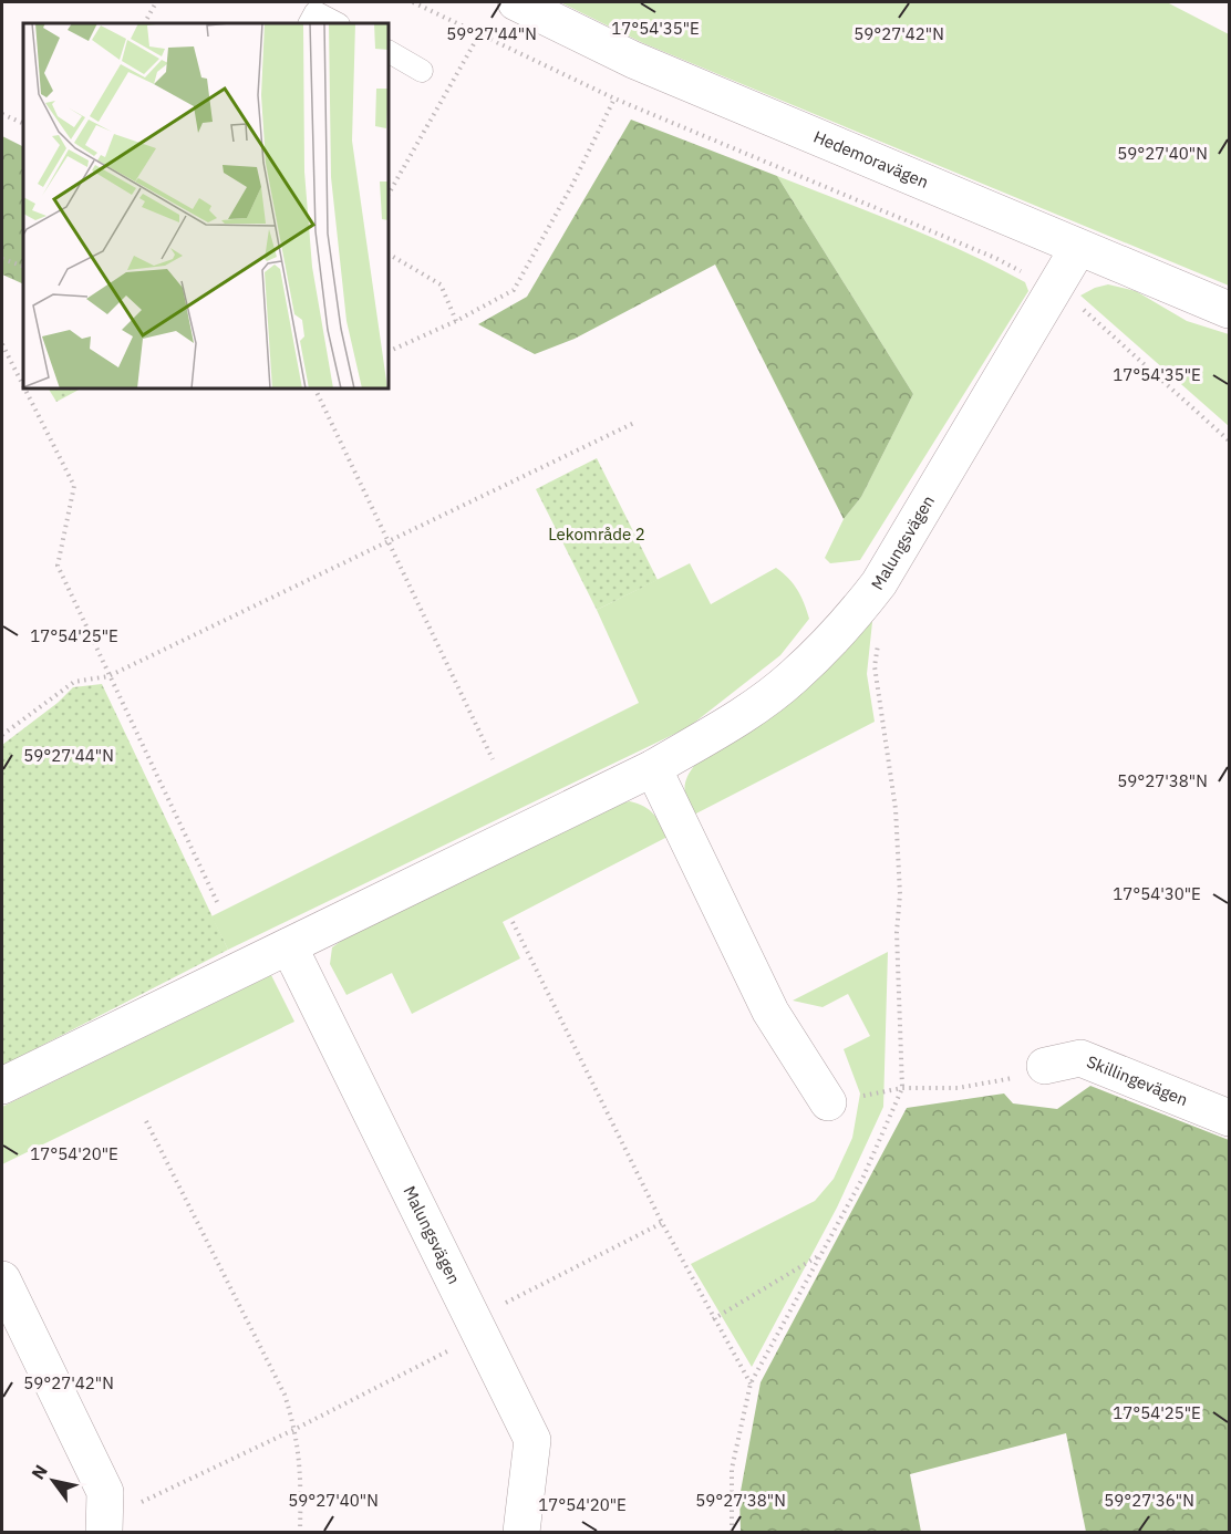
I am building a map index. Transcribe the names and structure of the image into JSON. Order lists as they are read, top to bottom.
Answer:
{
  "streets": {
    "street": ["Hedemoravägen", "Malungsvägen", "Skillingevägen"]
  },
  "crossings": [
    ["Hedemoravägen", "Malungsvägen"]
  ],
  "parks": ["Lekområde 2"],
  "north": "top left",
  "coordinates": [
    "17°54'35\"E",
    "59°27'44\"N",
    "59°27'42\"N",
    "59°27'40\"N",
    "17°54'25\"E",
    "59°27'38\"N",
    "17°54'30\"E",
    "17°54'20\"E",
    "59°27'36\"N"
  ]
}
